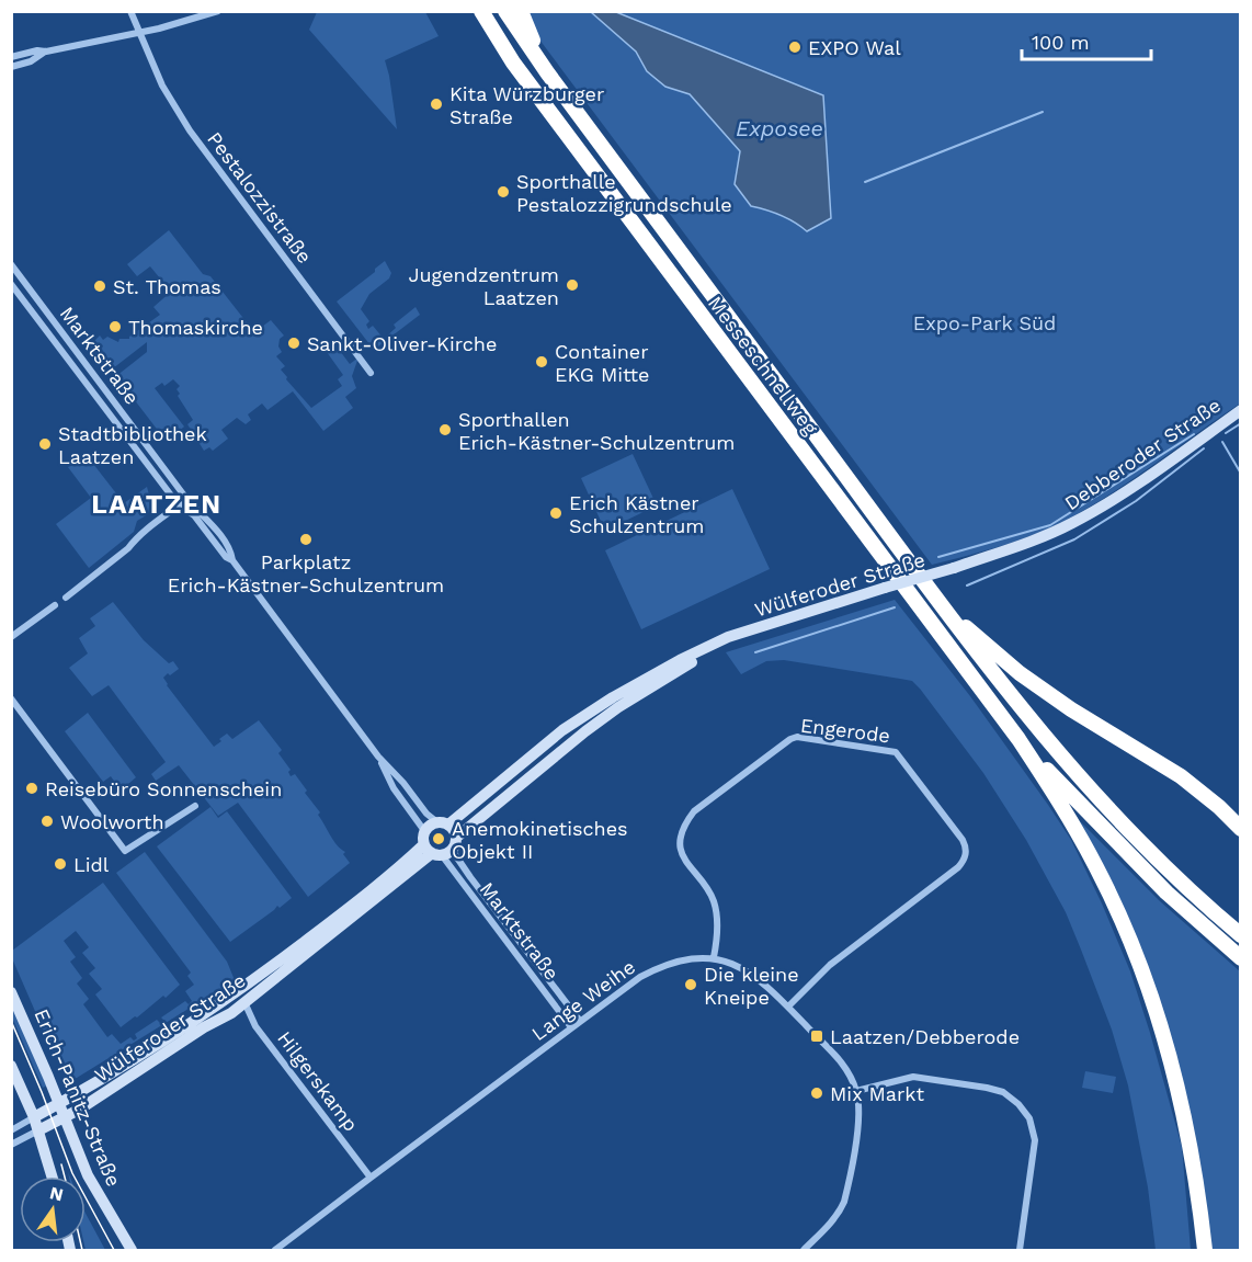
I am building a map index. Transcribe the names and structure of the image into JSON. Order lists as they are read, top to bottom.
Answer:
{
  "streets": {
    "highway": ["Messeschnellweg"],
    "street": [
      "Pestalozzistraße",
      "Marktstraße",
      "Debberoder Straße",
      "Wülferoder Straße",
      "Engerode",
      "Lange Weihe",
      "Hilgerskamp",
      "Erich-Panitz-Straße"
    ]
  },
  "crossings": [
    ["Marktstraße", "Wülferoder Straße"],
    ["Marktstraße", "Lange Weihe"],
    ["Debberoder Straße", "Wülferoder Straße"],
    ["Wülferoder Straße", "Hilgerskamp"],
    ["Wülferoder Straße", "Erich-Panitz-Straße"],
    ["Engerode", "Lange Weihe"],
    ["Lange Weihe", "Hilgerskamp"]
  ],
  "districts": ["LAATZEN"],
  "water": ["Exposee"],
  "parks": ["Expo-Park Süd"],
  "places": {
    "other": [
      "EXPO Wal",
      "Kita Würzburger Straße",
      "Sporthalle Pestalozzigrundschule",
      "Jugendzentrum Laatzen",
      "St. Thomas",
      "Thomaskirche",
      "Sankt-Oliver-Kirche",
      "Container EKG Mitte",
      "Sporthallen Erich-Kästner-Schulzentrum",
      "Stadtbibliothek Laatzen",
      "Erich Kästner Schulzentrum",
      "Parkplatz Erich-Kästner-Schulzentrum",
      "Reisebüro Sonnenschein",
      "Woolworth",
      "Anemokinetisches Objekt II",
      "Lidl",
      "Die kleine Kneipe",
      "Mix Markt"
    ],
    "transit": ["Laatzen/Debberode"]
  },
  "scale_bar": "100 m",
  "north": "top"
}
